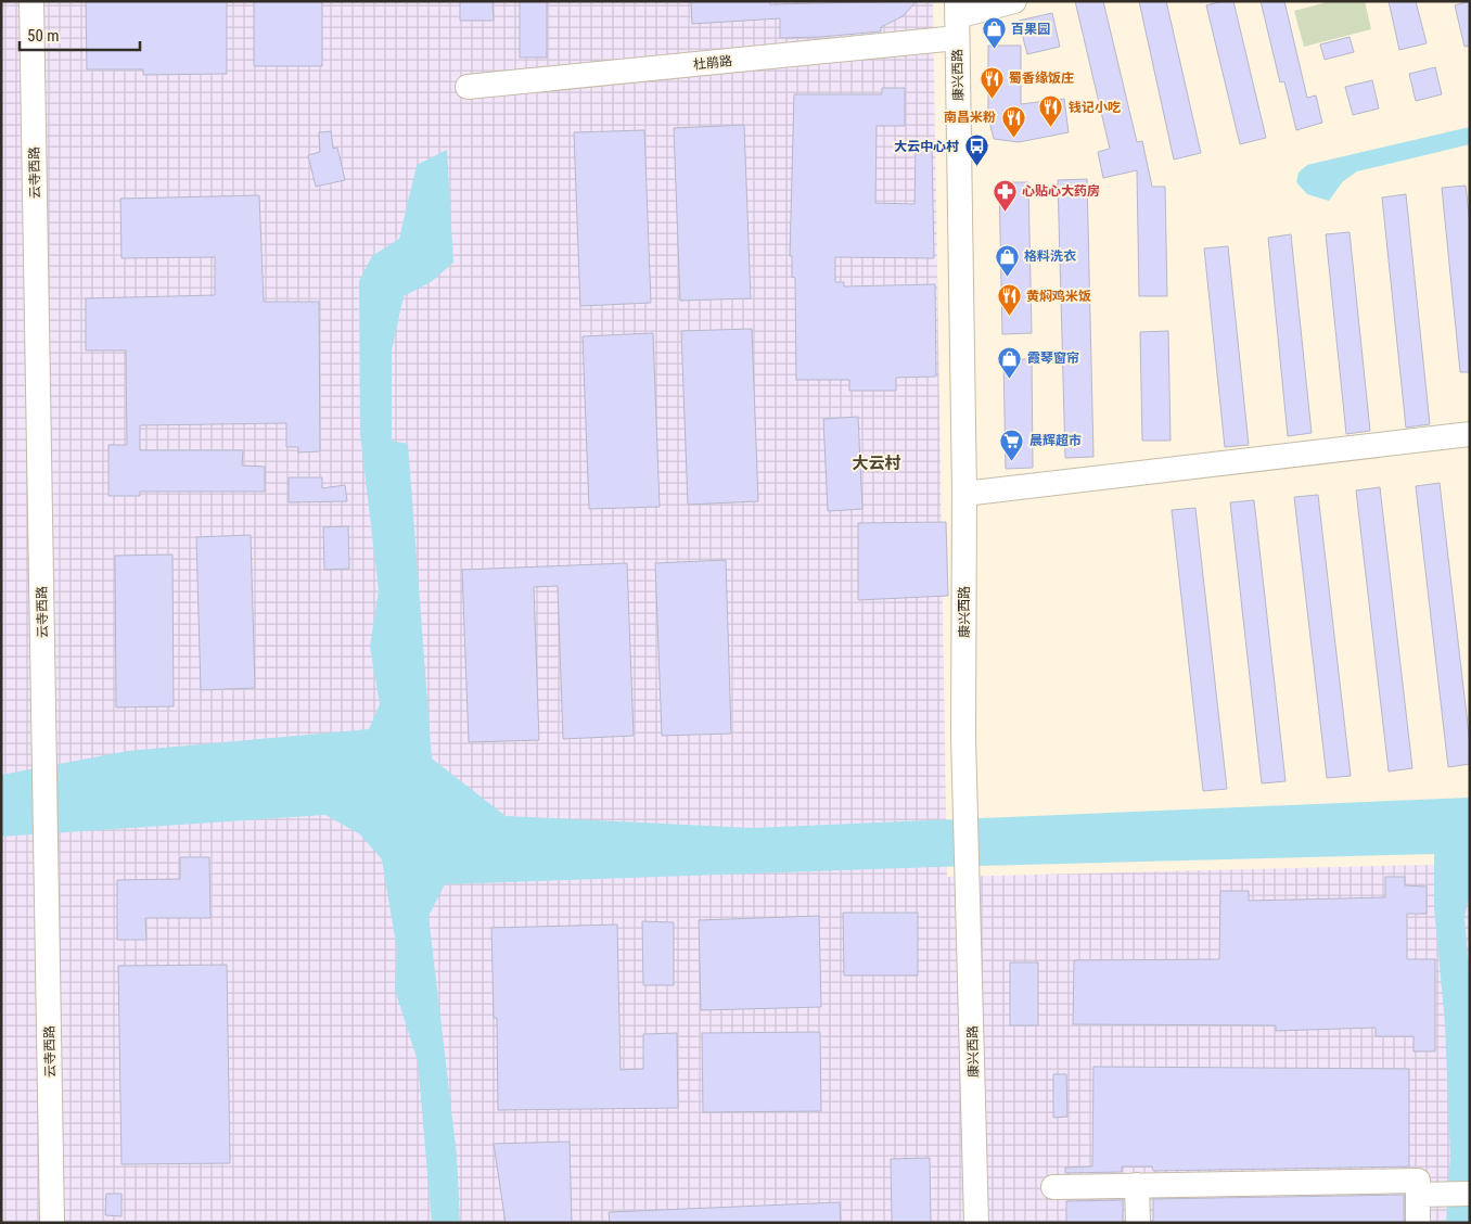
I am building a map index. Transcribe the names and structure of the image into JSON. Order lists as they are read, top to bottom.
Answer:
{
  "streets": {
    "street": ["杜鹃路", "康兴西路", "云寺西路"]
  },
  "crossings": [
    ["杜鹃路", "康兴西路"]
  ],
  "districts": ["大云村"],
  "places": {
    "shop": ["百果园", "格料洗衣", "霞琴窗帘"],
    "restaurant": [
      "蜀香缘饭庄",
      "钱记小吃",
      "南昌米粉",
      "黄焖鸡米饭"
    ],
    "bus stop": ["大云中心村"],
    "pharmacy": ["心贴心大药房"],
    "supermarket": ["晨辉超市"]
  },
  "scale_bar": "50 m"
}
